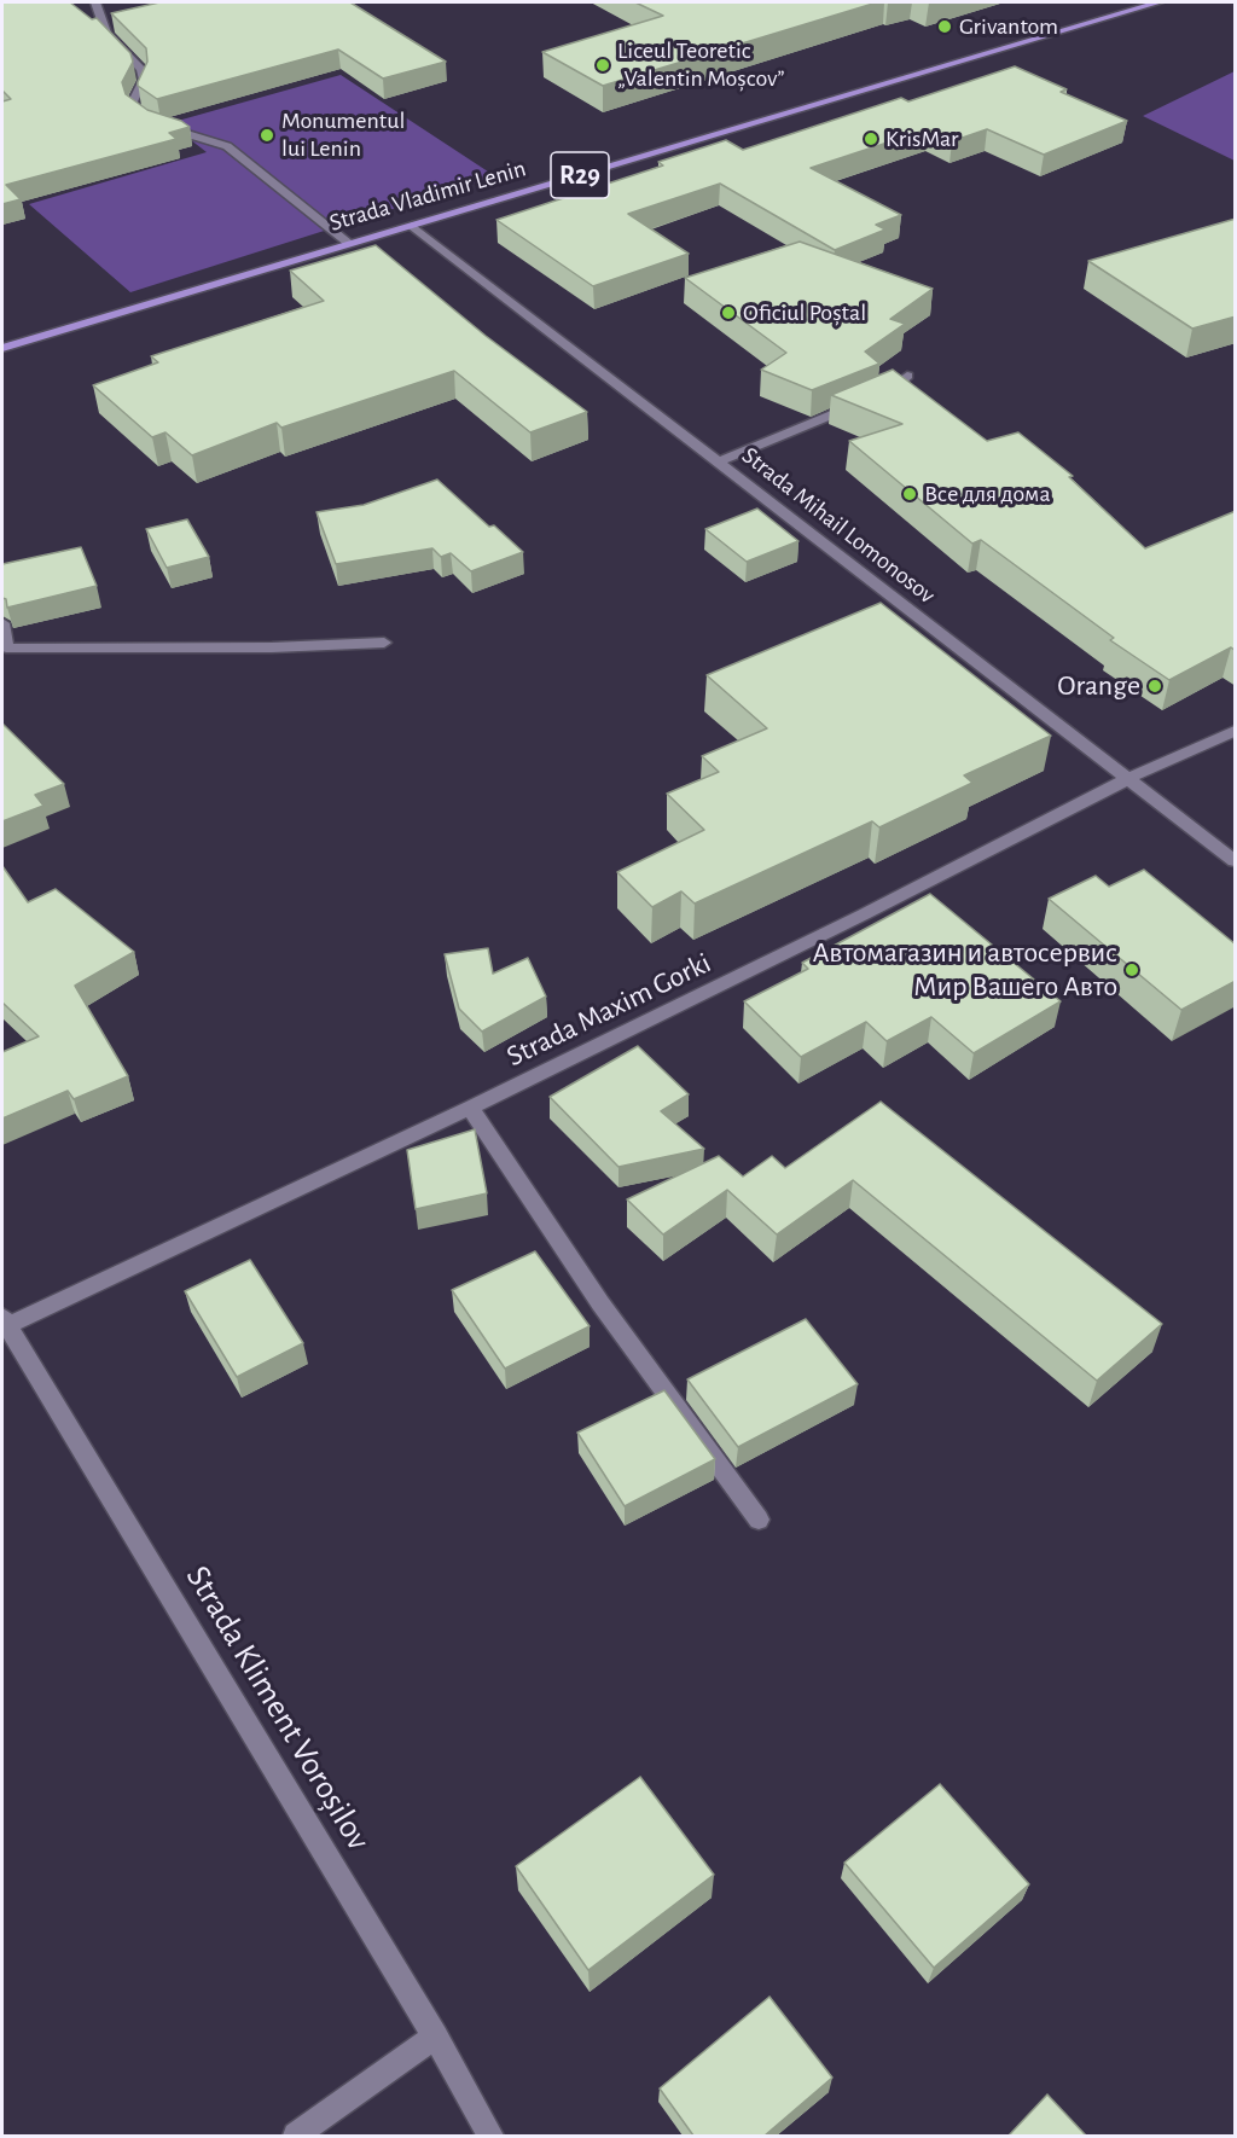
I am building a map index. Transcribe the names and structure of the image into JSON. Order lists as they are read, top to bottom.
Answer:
{
  "streets": {
    "main road": ["R29", "Strada Vladimir Lenin"],
    "street": ["Strada Mihail Lomonosov", "Strada Maxim Gorki", "Strada Kliment Voroșilov"]
  },
  "crossings": [
    ["Strada Vladimir Lenin", "Strada Mihail Lomonosov"],
    ["Strada Mihail Lomonosov", "Strada Maxim Gorki"],
    ["Strada Maxim Gorki", "Strada Kliment Voroșilov"]
  ],
  "places": [
    "Grivantom",
    "Liceul Teoretic „Valentin Moșcov”",
    "Monumentul lui Lenin",
    "KrisMar",
    "Oficiul Poștal",
    "Все для дома",
    "Orange",
    "Автомагазин и автосервис Мир Вашего Авто"
  ]
}
